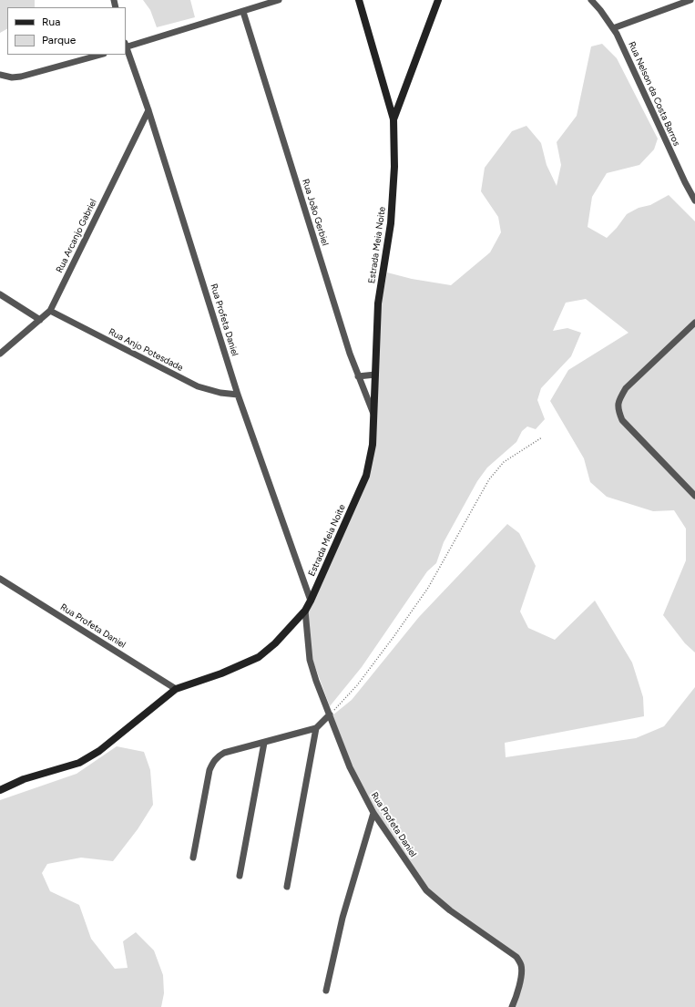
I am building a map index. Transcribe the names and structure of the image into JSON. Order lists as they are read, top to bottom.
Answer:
{
  "streets": {
    "street": [
      "Rua Nelson da Costa Barros",
      "Rua João Gerbiel",
      "Rua Arcanjo Gabriel",
      "Estrada Meia Noite",
      "Rua Profeta Daniel",
      "Rua Anjo Potesdade"
    ]
  },
  "crossings": [
    ["Rua João Gerbiel", "Estrada Meia Noite"],
    ["Rua Arcanjo Gabriel", "Rua Profeta Daniel"],
    ["Rua Arcanjo Gabriel", "Rua Anjo Potesdade"],
    ["Estrada Meia Noite", "Rua Profeta Daniel"],
    ["Rua Profeta Daniel", "Rua Anjo Potesdade"]
  ],
  "legend": ["Rua", "Parque"]
}
